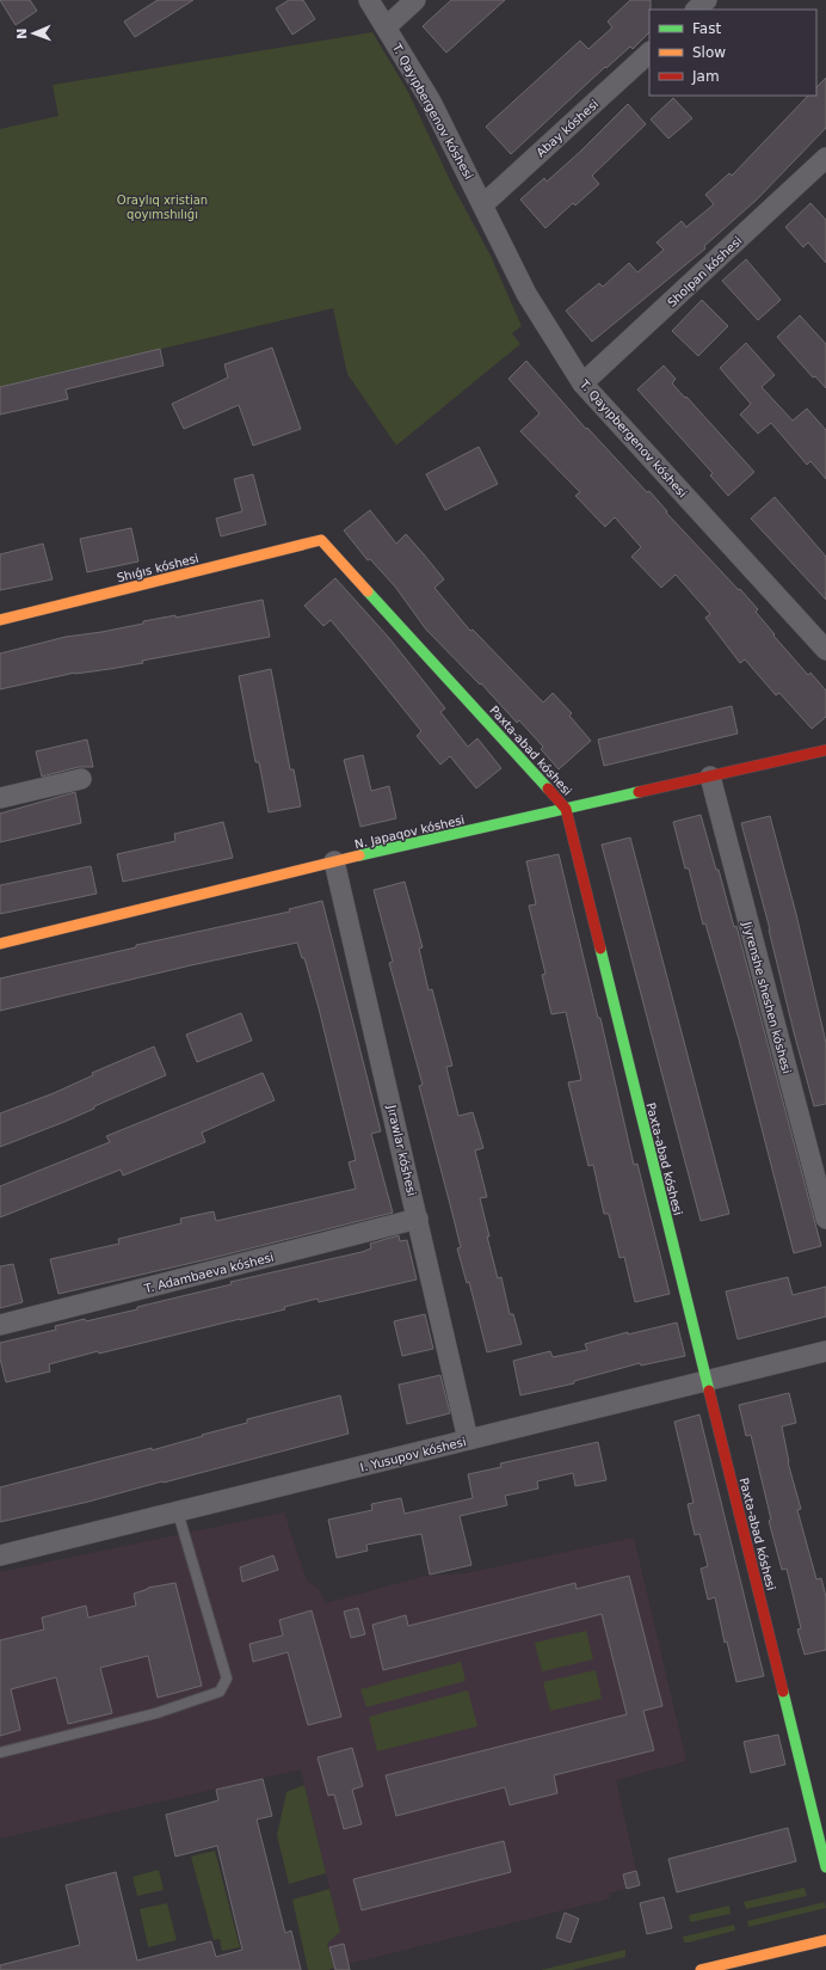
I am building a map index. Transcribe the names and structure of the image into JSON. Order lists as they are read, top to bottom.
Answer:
{
  "streets": {
    "street": [
      "T. Qayıpbergenov kóshesi",
      "Abay kóshesi",
      "Sholpan kóshesi",
      "Shıǵıs kóshesi",
      "Paxta-abad kóshesi",
      "N. Japaqov kóshesi",
      "Jiyrenshe sheshen kóshesi",
      "Jırawlar kóshesi",
      "T. Adambaeva kóshesi",
      "I. Yusupov kóshesi"
    ]
  },
  "crossings": [
    ["T. Qayıpbergenov kóshesi", "Abay kóshesi"],
    ["T. Qayıpbergenov kóshesi", "Sholpan kóshesi"],
    ["Shıǵıs kóshesi", "Paxta-abad kóshesi"],
    ["Paxta-abad kóshesi", "N. Japaqov kóshesi"],
    ["Paxta-abad kóshesi", "I. Yusupov kóshesi"],
    ["N. Japaqov kóshesi", "Jiyrenshe sheshen kóshesi"],
    ["N. Japaqov kóshesi", "Jırawlar kóshesi"],
    ["Jırawlar kóshesi", "T. Adambaeva kóshesi"],
    ["Jırawlar kóshesi", "I. Yusupov kóshesi"]
  ],
  "parks": ["Oraylıq xristian qoyımshılıǵı"],
  "legend": ["Fast", "Slow", "Jam"],
  "north": "left"
}
